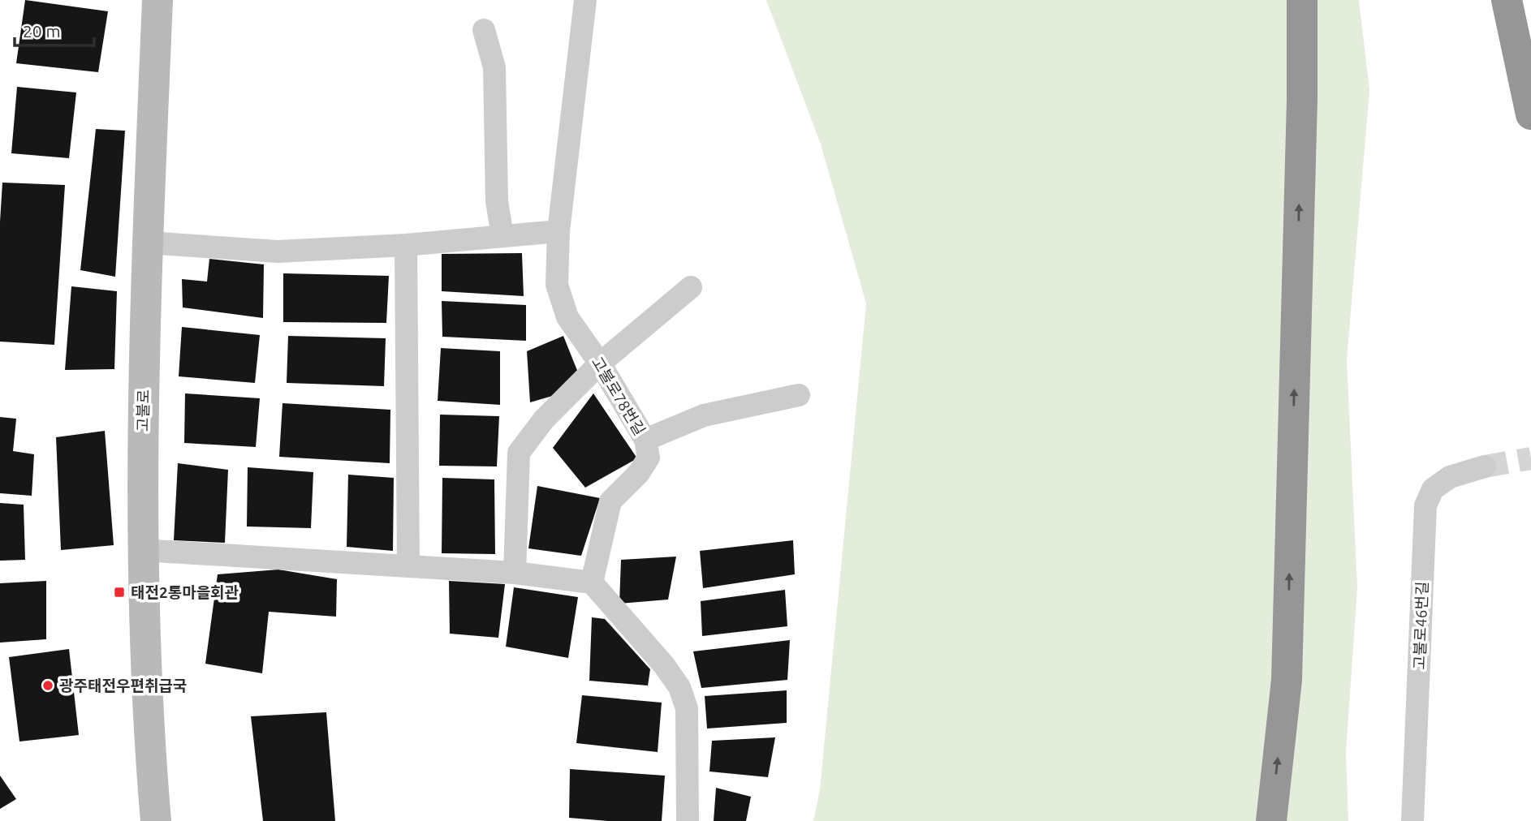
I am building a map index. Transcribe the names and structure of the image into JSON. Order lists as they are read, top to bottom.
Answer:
{
  "streets": {
    "street": ["고불로78번길", "고불로", "고불로46번길"]
  },
  "places": {
    "transit": ["태전2통마을회관"],
    "other": ["광주태전우편취급국"]
  },
  "scale_bar": "20 m"
}
